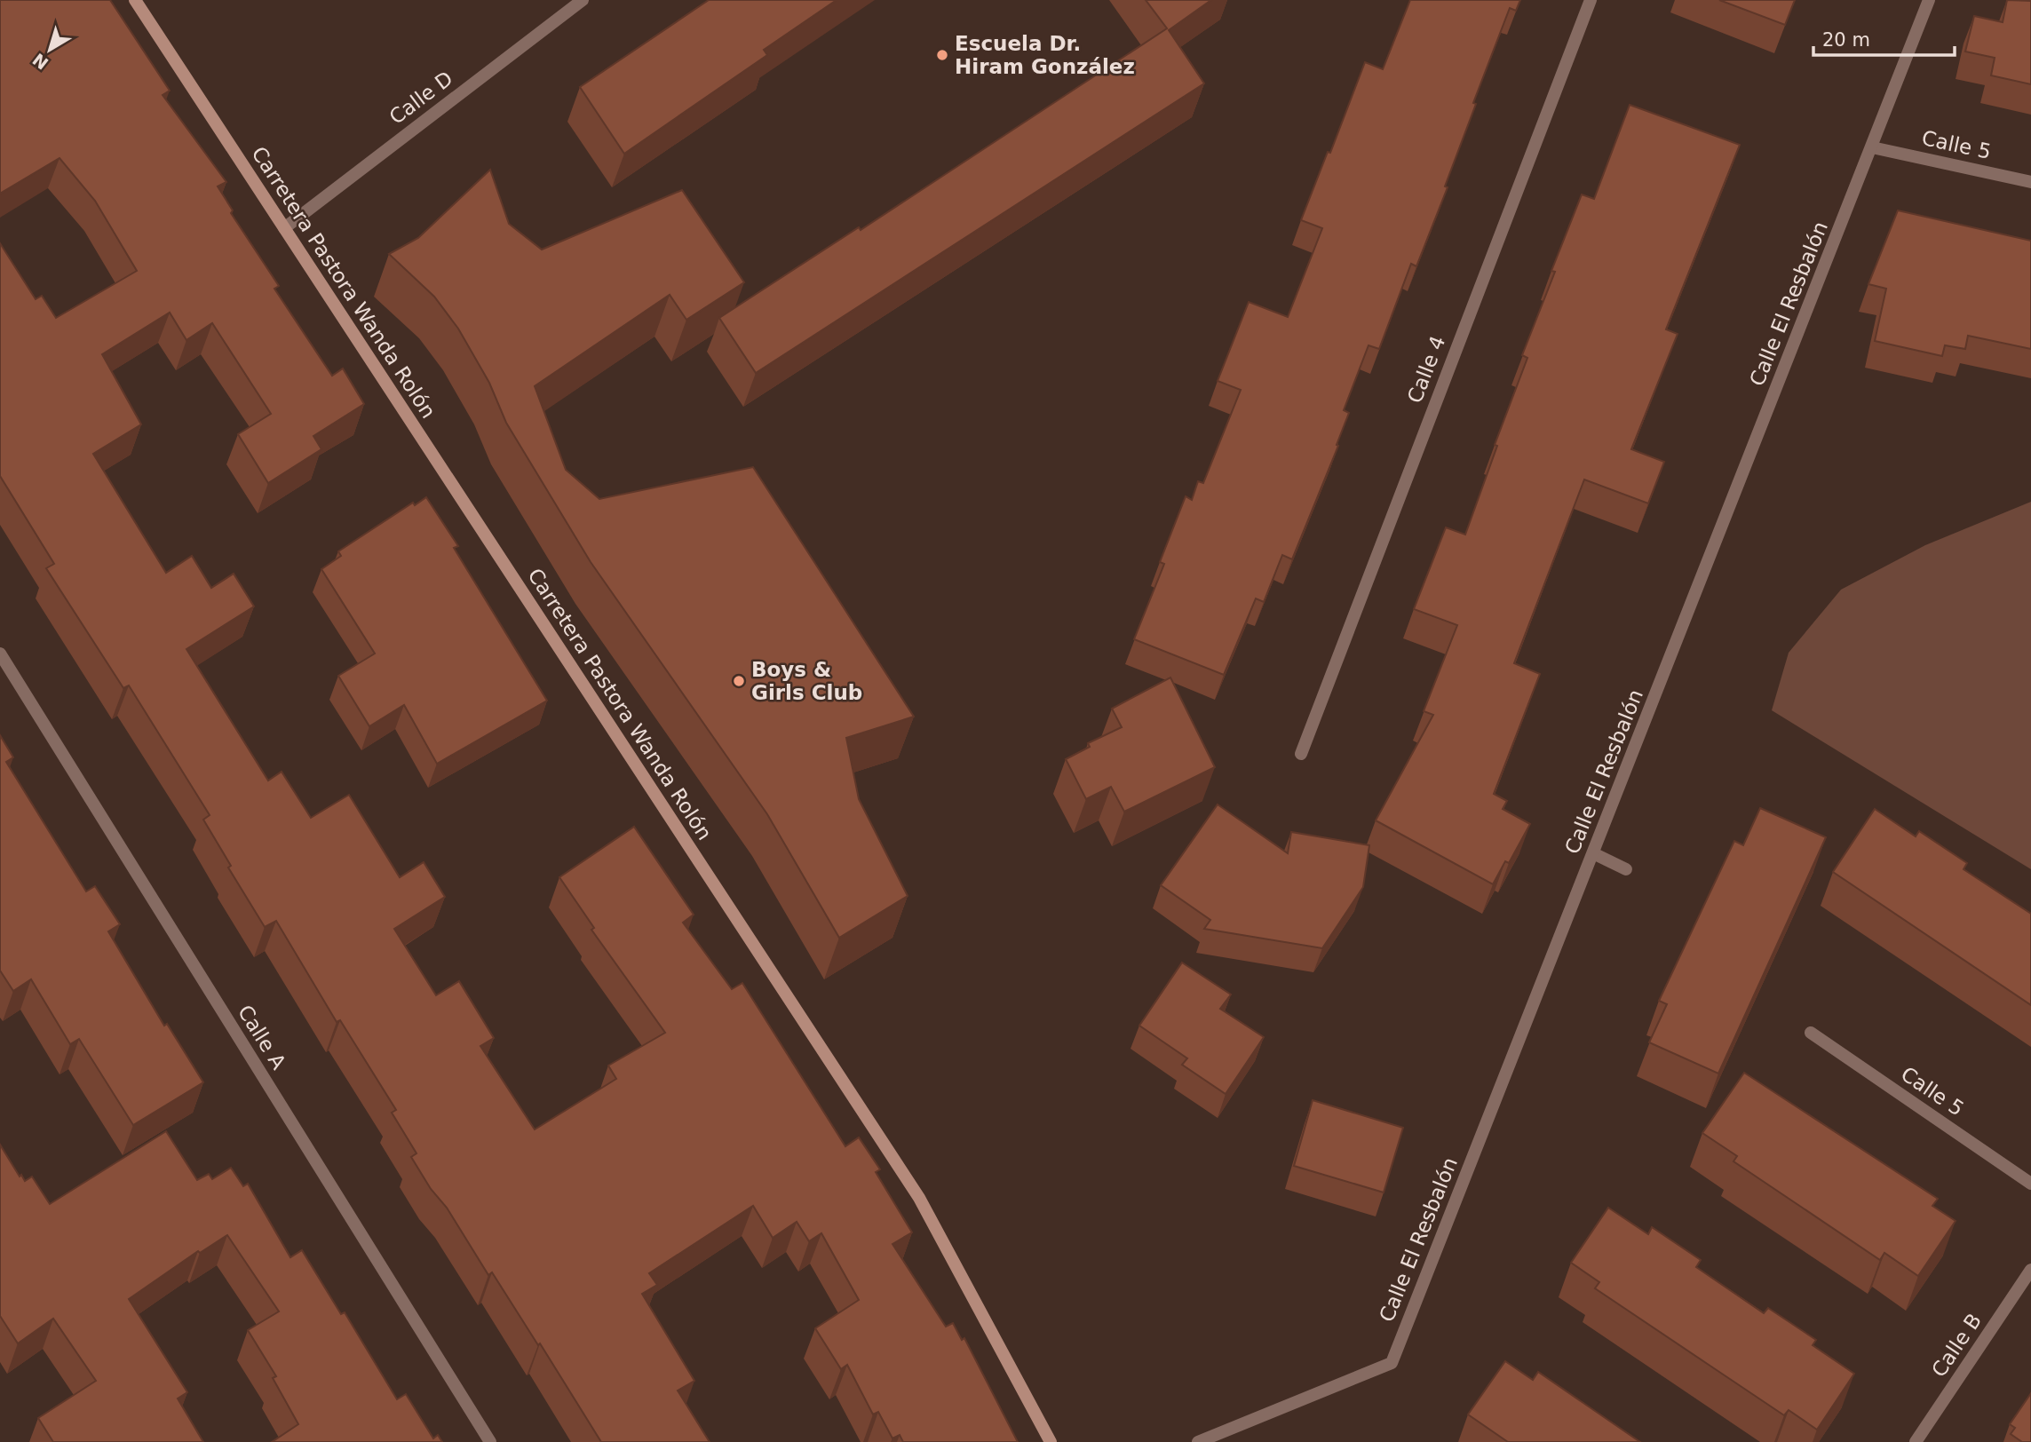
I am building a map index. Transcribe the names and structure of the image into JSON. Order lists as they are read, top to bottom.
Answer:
{
  "streets": {
    "street": [
      "Calle D",
      "Calle 5",
      "Carretera Pastora Wanda Rolón",
      "Calle El Resbalón",
      "Calle 4",
      "Calle A",
      "Calle B"
    ]
  },
  "crossings": [
    ["Calle D", "Carretera Pastora Wanda Rolón"],
    ["Calle 5", "Calle El Resbalón"]
  ],
  "places": ["Escuela Dr. Hiram González", "Boys & Girls Club"],
  "scale_bar": "20 m",
  "north": "bottom left"
}
